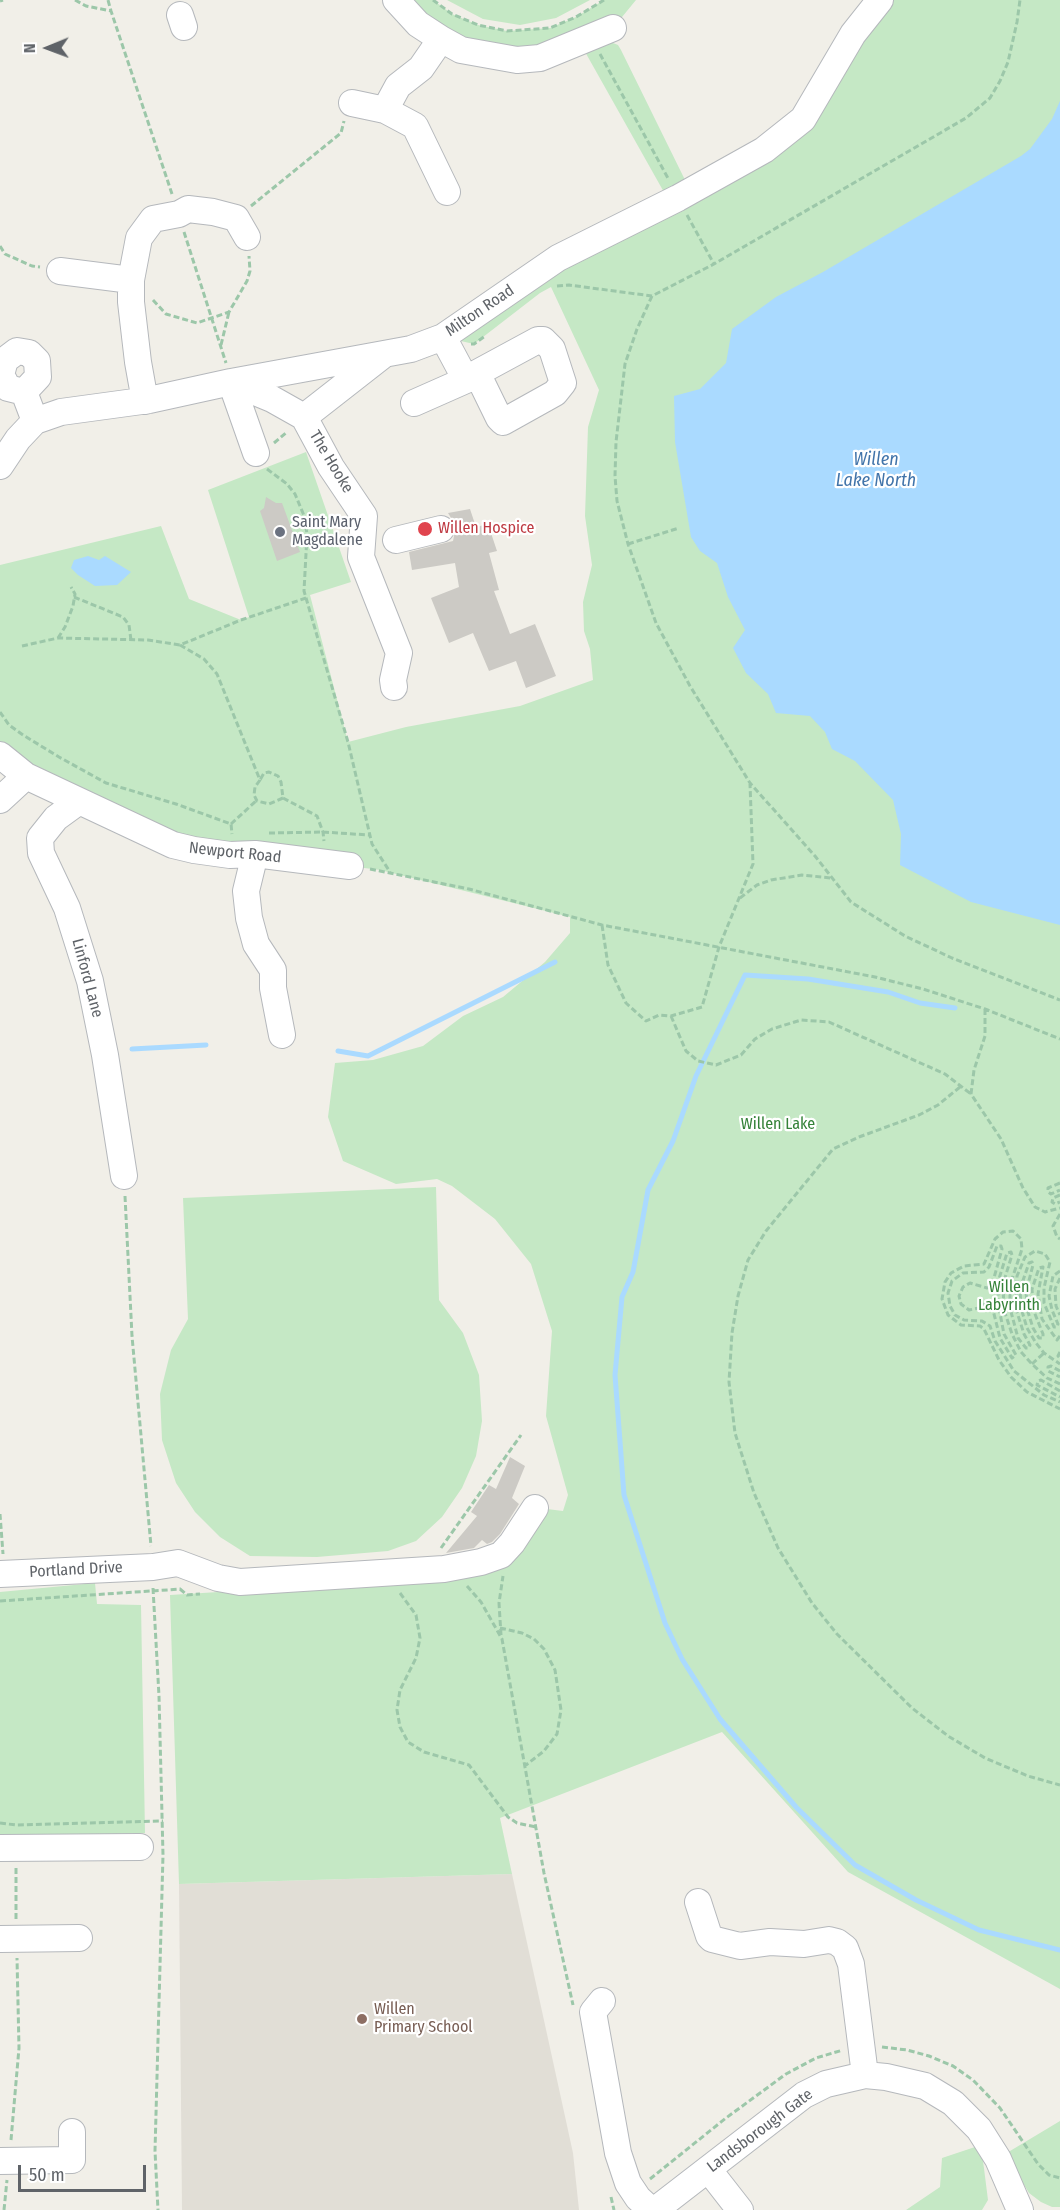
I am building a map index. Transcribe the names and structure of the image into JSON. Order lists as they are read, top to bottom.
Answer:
{
  "streets": {
    "street": [
      "Milton Road",
      "The Hooke",
      "Newport Road",
      "Linford Lane",
      "Portland Drive",
      "Landsborough Gate"
    ]
  },
  "crossings": [
    ["Milton Road", "The Hooke"],
    ["Newport Road", "Linford Lane"]
  ],
  "water": ["Willen Lake North"],
  "parks": ["Willen Lake", "Willen Labyrinth"],
  "places": ["Willen Hospice", "Saint Mary Magdalene", "Willen Primary School"],
  "scale_bar": "50 m",
  "north": "left"
}
